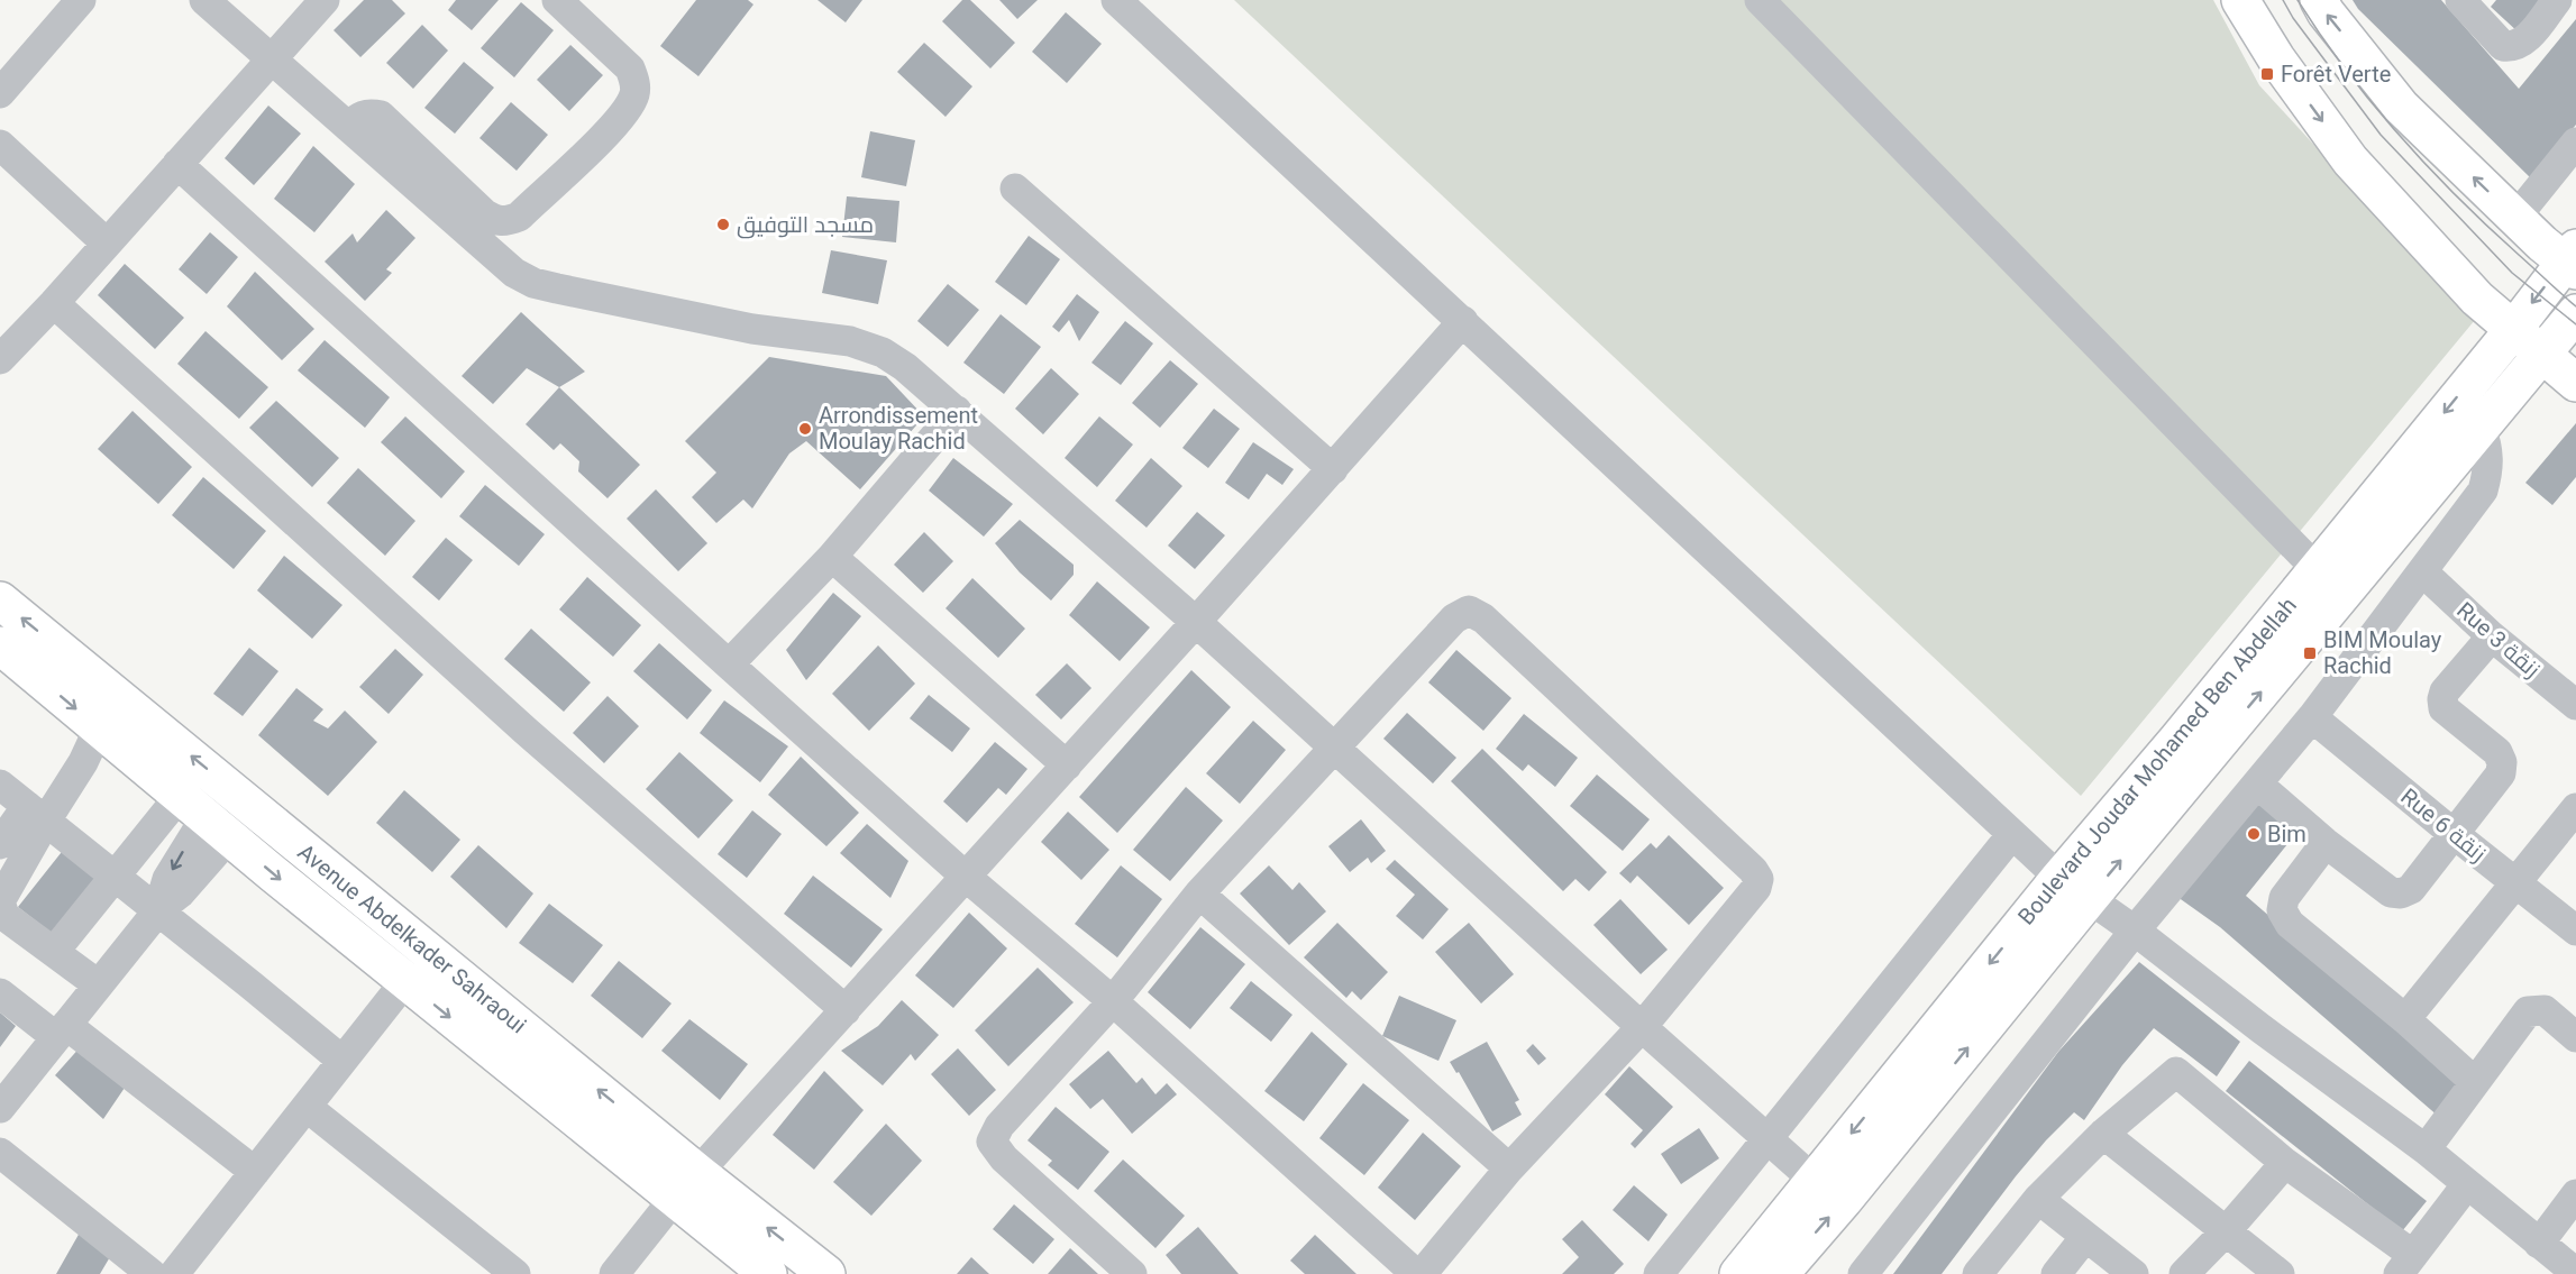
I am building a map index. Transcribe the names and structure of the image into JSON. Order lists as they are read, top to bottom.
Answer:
{
  "streets": {
    "main road": ["Boulevard Joudar Mohamed Ben Abdellah", "Avenue Abdelkader Sahraoui"],
    "street": ["Rue 3 زنقة", "Rue 6 زنقة"]
  },
  "places": {
    "transit": ["Forêt Verte", "BIM Moulay Rachid"],
    "other": ["مسجد التوفيق", "Arrondissement Moulay Rachid", "Bim"]
  }
}
